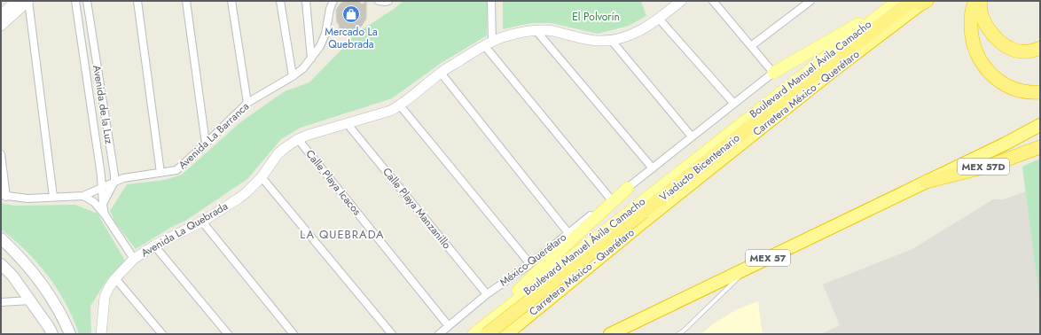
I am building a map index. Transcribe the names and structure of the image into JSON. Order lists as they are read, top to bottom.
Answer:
{
  "streets": {
    "highway": [
      "Carretera México - Querétaro",
      "MEX 57D",
      "Viaducto Bicentenario",
      "MEX 57"
    ],
    "main road": ["Boulevard Manuel Ávila Camacho"],
    "street": [
      "Avenida de la Luz",
      "Avenida La Barranca",
      "Calle Playa Icacos",
      "Calle Playa Manzanillo",
      "Avenida La Quebrada",
      "México-Querétaro"
    ]
  },
  "crossings": [
    ["Boulevard Manuel Ávila Camacho", "Viaducto Bicentenario"],
    ["Carretera México - Querétaro", "Viaducto Bicentenario"],
    ["Avenida de la Luz", "Avenida La Barranca"],
    ["Avenida de la Luz", "Avenida La Quebrada"],
    ["MEX 57D", "MEX 57"],
    ["Calle Playa Icacos", "Avenida La Quebrada"],
    ["Calle Playa Icacos", "México-Querétaro"],
    ["Calle Playa Manzanillo", "Avenida La Quebrada"],
    ["Calle Playa Manzanillo", "México-Querétaro"]
  ],
  "districts": ["LA QUEBRADA"],
  "parks": ["El Polvorín"],
  "places": {
    "shop": ["Mercado La Quebrada"]
  }
}
